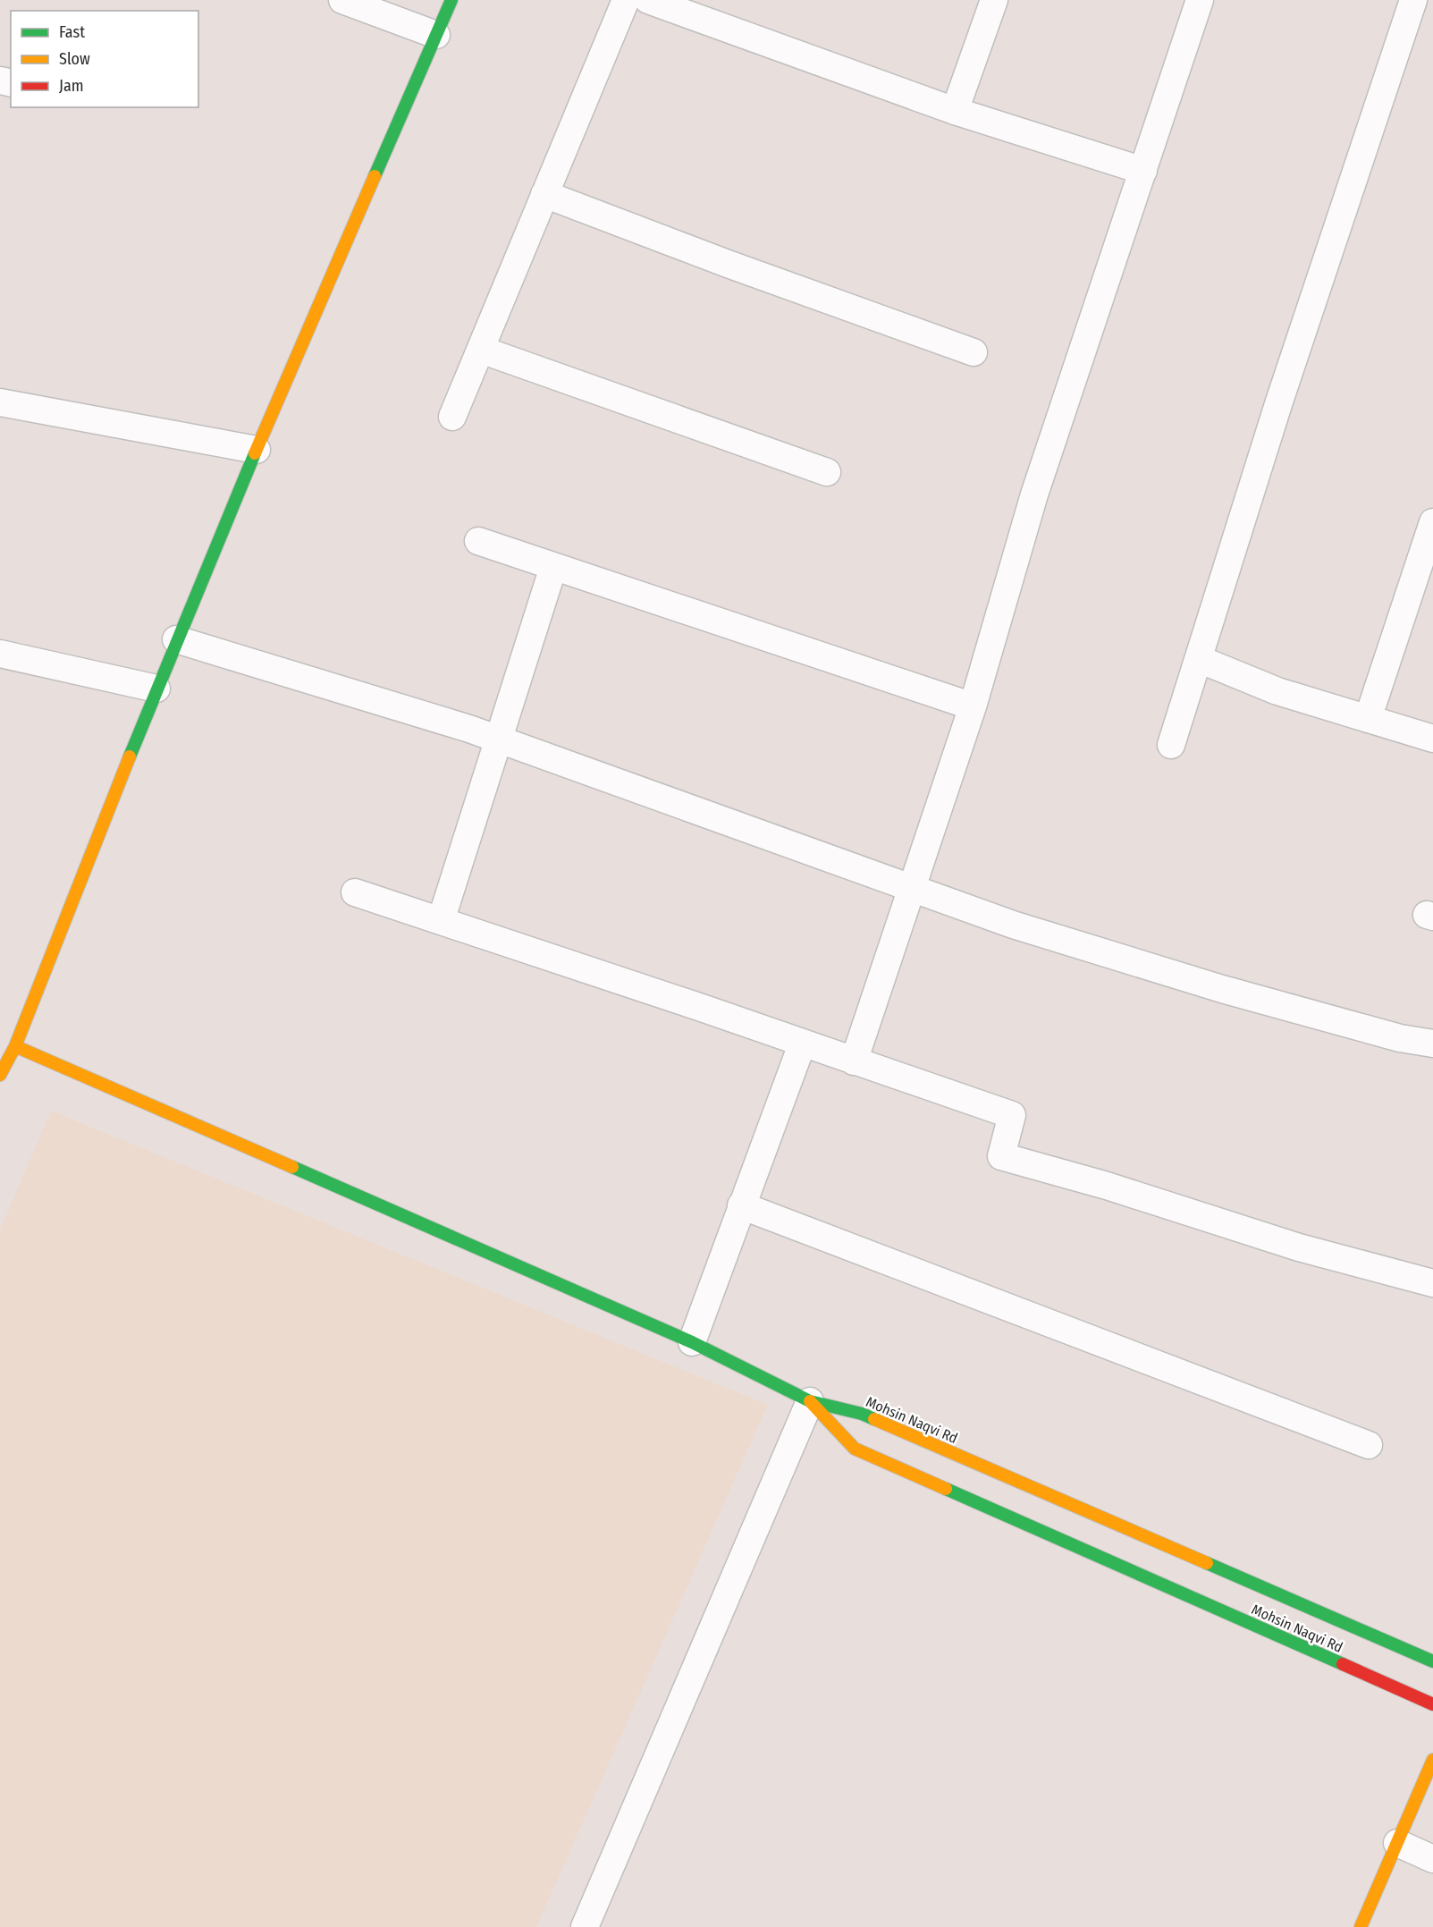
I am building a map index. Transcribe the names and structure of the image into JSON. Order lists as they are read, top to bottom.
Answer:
{
  "streets": {
    "street": ["Mohsin Naqvi Rd"]
  },
  "legend": ["Fast", "Slow", "Jam"]
}
